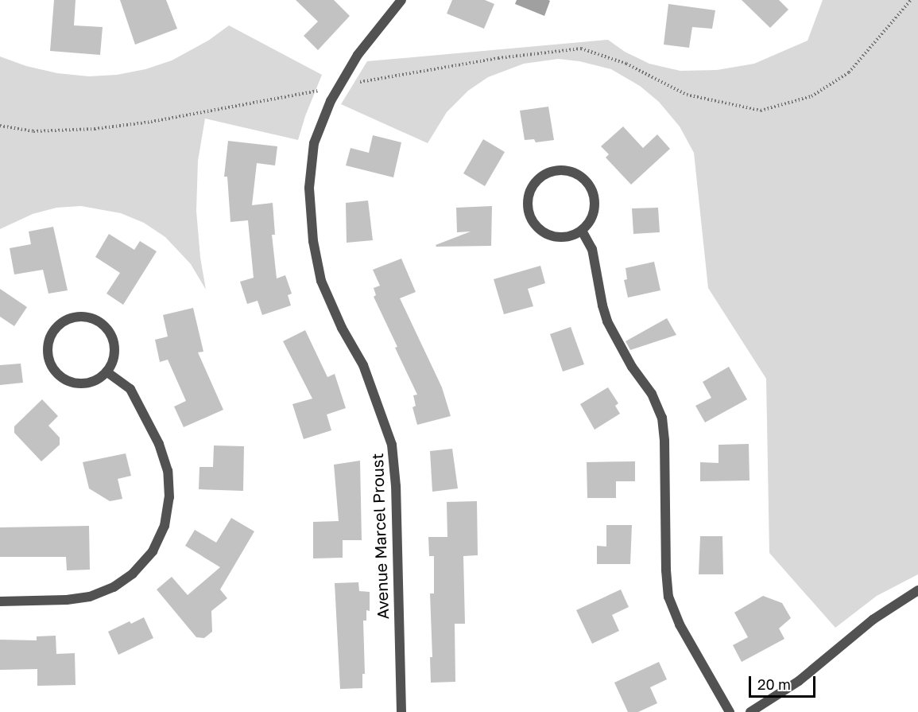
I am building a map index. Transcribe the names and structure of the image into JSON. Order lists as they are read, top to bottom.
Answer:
{
  "streets": {
    "street": ["Avenue Marcel Proust"]
  },
  "scale_bar": "20 m"
}
